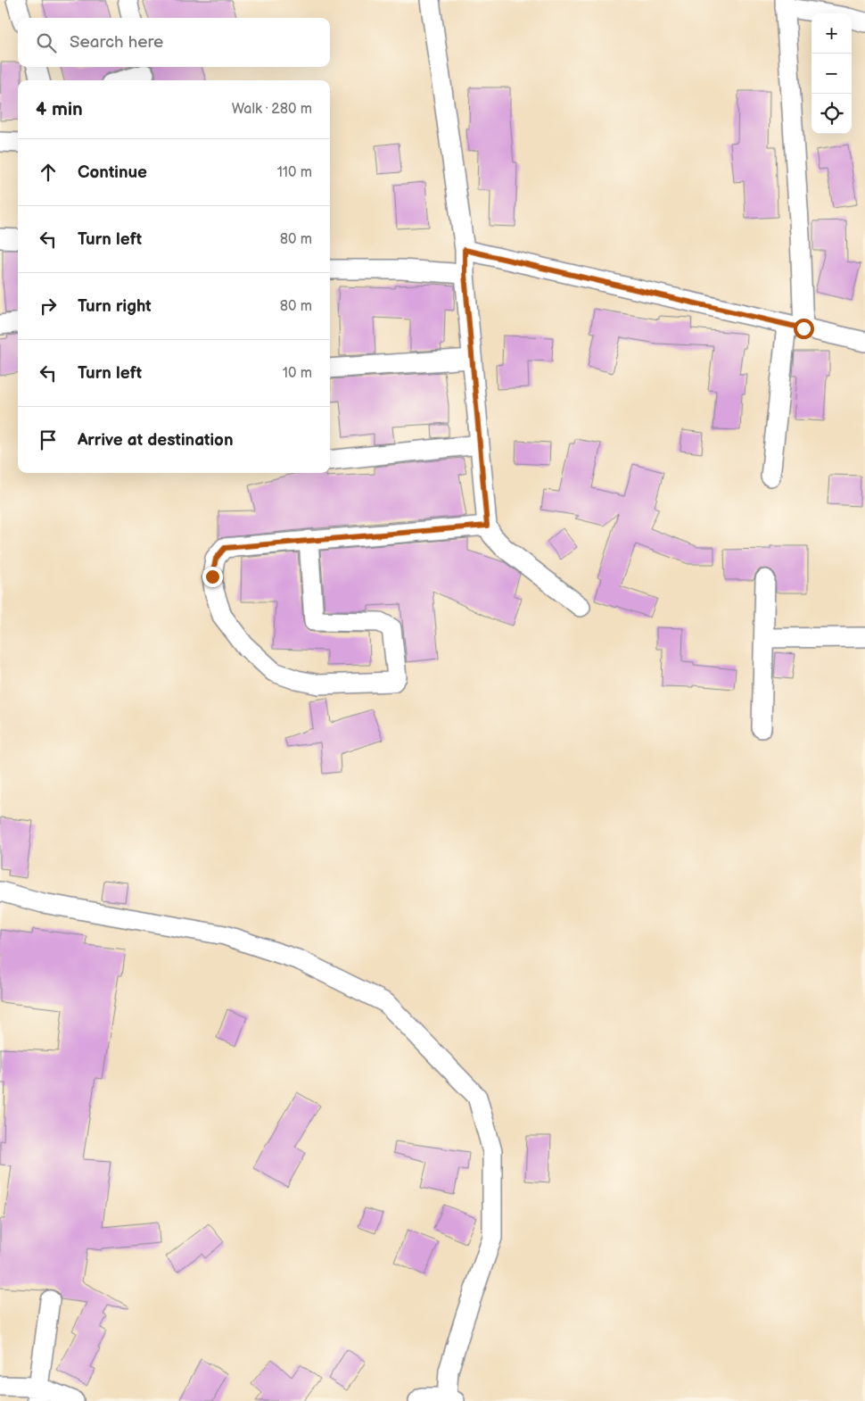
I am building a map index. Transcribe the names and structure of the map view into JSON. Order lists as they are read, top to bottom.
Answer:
{
  "page": {
    "map_buttons": ["+", "−"],
    "search": "Search here",
    "heading": ["4 min", "Walk · 280 m"],
    "list": [
      ["Continue", "110 m"],
      ["Turn left", "80 m"],
      ["Turn right", "80 m"],
      ["Turn left", "10 m"],
      "Arrive at destination"
    ]
  }
}
